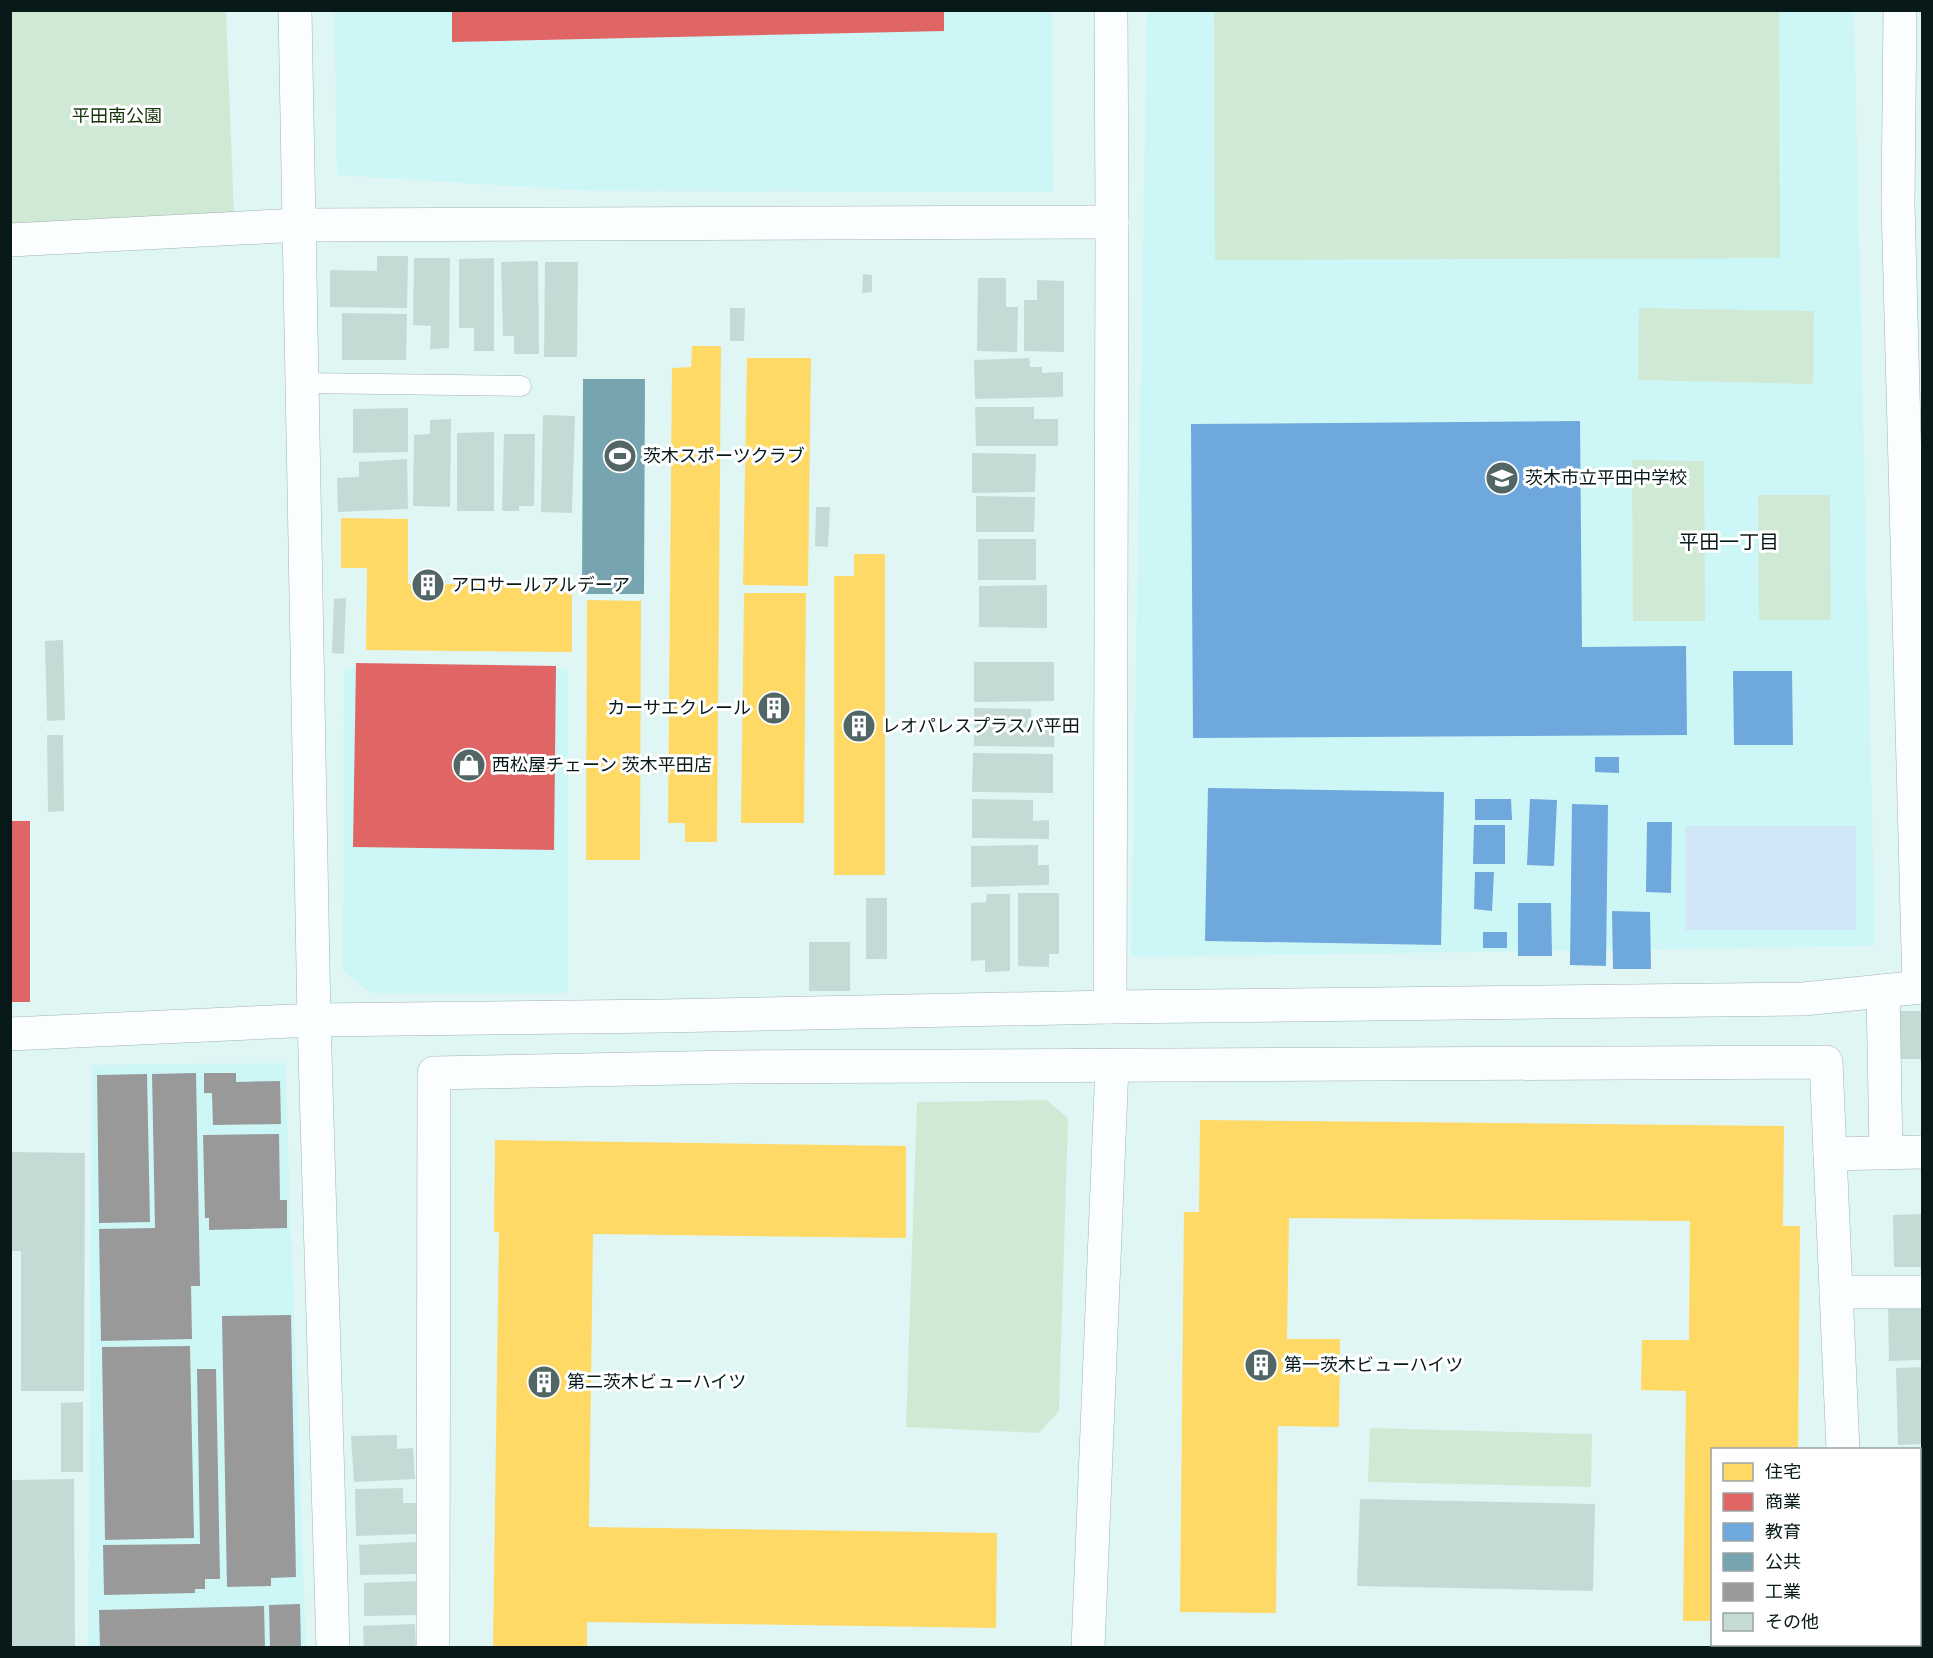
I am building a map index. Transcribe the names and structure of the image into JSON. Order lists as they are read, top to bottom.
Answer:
{
  "districts": ["平田一丁目"],
  "parks": ["平田南公園"],
  "places": {
    "sports": ["茨木スポーツクラブ"],
    "school or university": ["茨木市立平田中学校"],
    "building": [
      "アロサールアルデーア",
      "カーサエクレール",
      "レオパレスプラスパ平田",
      "第一茨木ビューハイツ",
      "第二茨木ビューハイツ"
    ],
    "shop": ["西松屋チェーン 茨木平田店"]
  },
  "legend": [
    "住宅",
    "商業",
    "教育",
    "公共",
    "工業",
    "その他"
  ]
}
